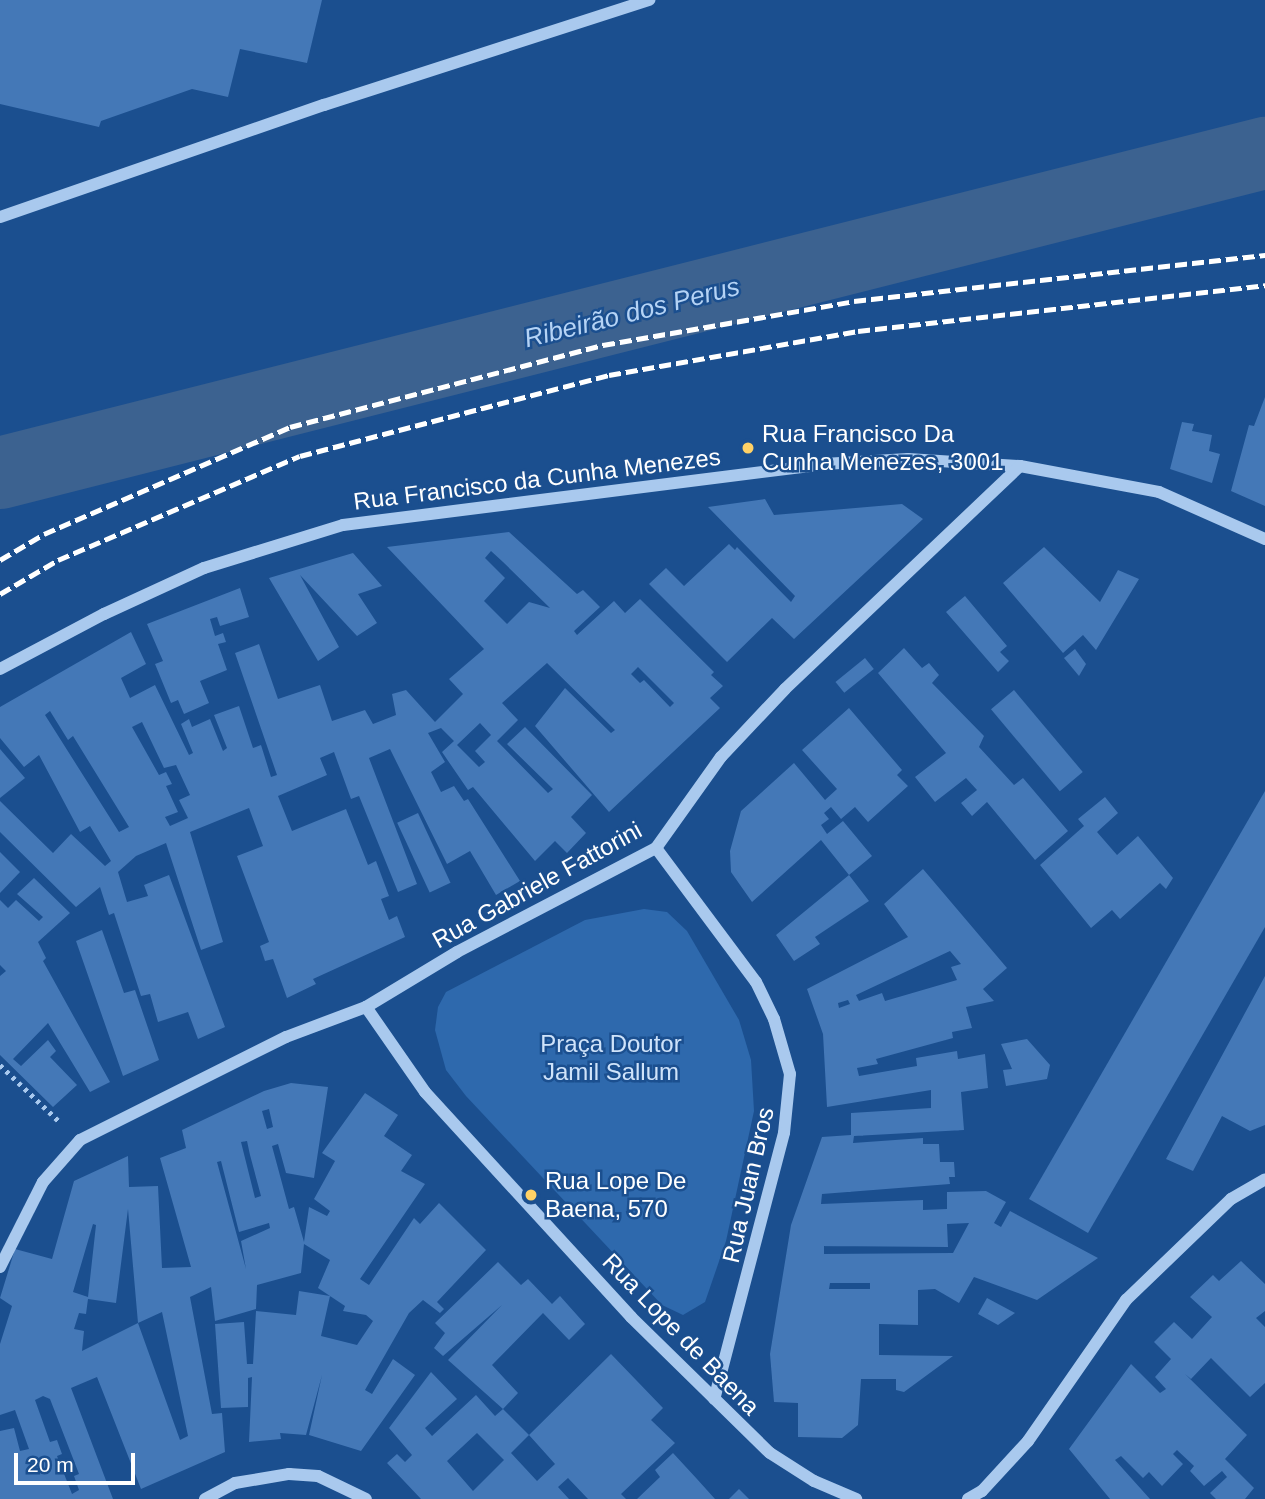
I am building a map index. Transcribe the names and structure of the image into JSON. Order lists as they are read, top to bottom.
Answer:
{
  "streets": {
    "street": [
      "Rua Francisco da Cunha Menezes",
      "Rua Gabriele Fattorini",
      "Rua Juan Bros",
      "Rua Lope de Baena"
    ]
  },
  "crossings": [
    ["Rua Francisco da Cunha Menezes", "Rua Gabriele Fattorini"],
    ["Rua Gabriele Fattorini", "Rua Juan Bros"],
    ["Rua Gabriele Fattorini", "Rua Lope de Baena"],
    ["Rua Juan Bros", "Rua Lope de Baena"]
  ],
  "water": ["Ribeirão dos Perus"],
  "parks": ["Praça Doutor Jamil Sallum"],
  "places": ["Rua Francisco Da Cunha Menezes, 3001", "Rua Lope De Baena, 570"],
  "scale_bar": "20 m"
}
